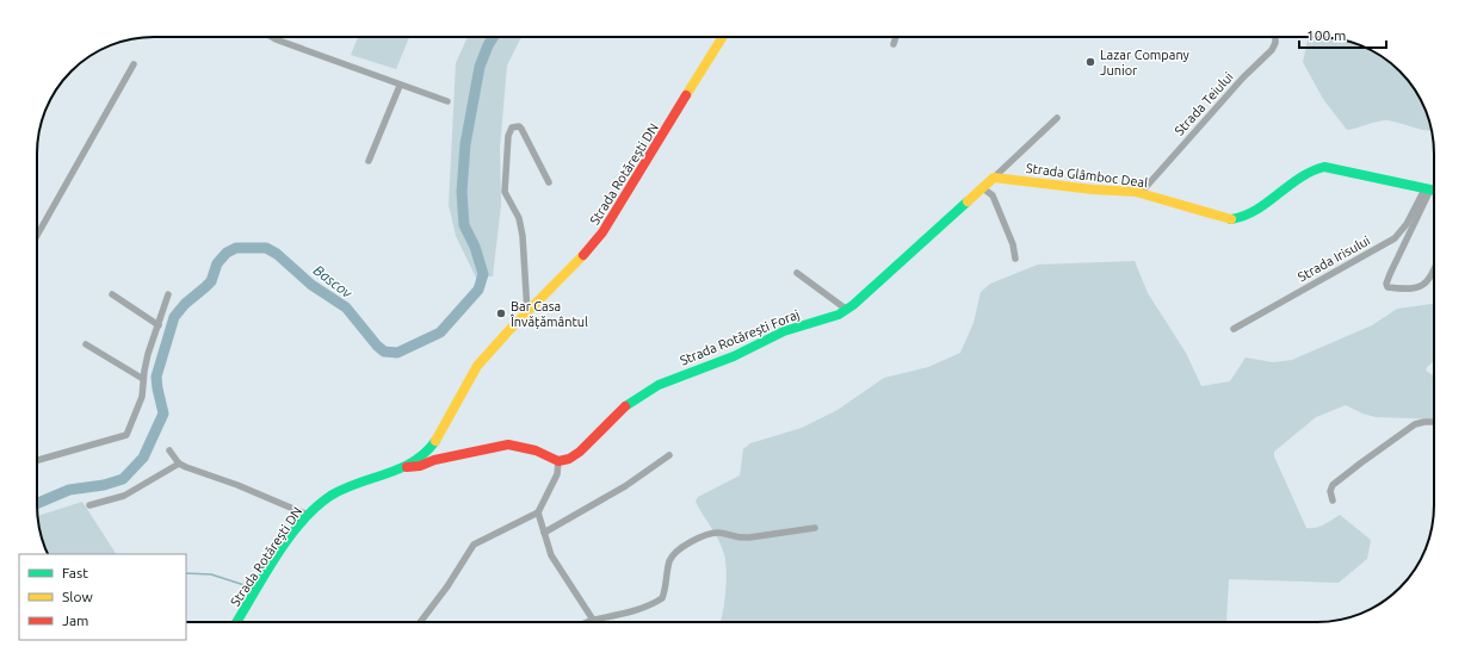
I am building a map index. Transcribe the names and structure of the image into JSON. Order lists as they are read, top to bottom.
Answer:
{
  "streets": {
    "main road": ["Strada Rotărești DN", "Strada Glâmboc Deal", "Strada Rotărești Foraj"],
    "street": ["Strada Teiului", "Strada Irisului"]
  },
  "crossings": [
    ["Strada Teiului", "Strada Glâmboc Deal"],
    ["Strada Glâmboc Deal", "Strada Irisului"],
    ["Strada Glâmboc Deal", "Strada Rotărești Foraj"]
  ],
  "water": ["Bascov"],
  "places": ["Lazar Company Junior", "Bar Casa Învățământul"],
  "legend": ["Fast", "Slow", "Jam"],
  "scale_bar": "100 m"
}
